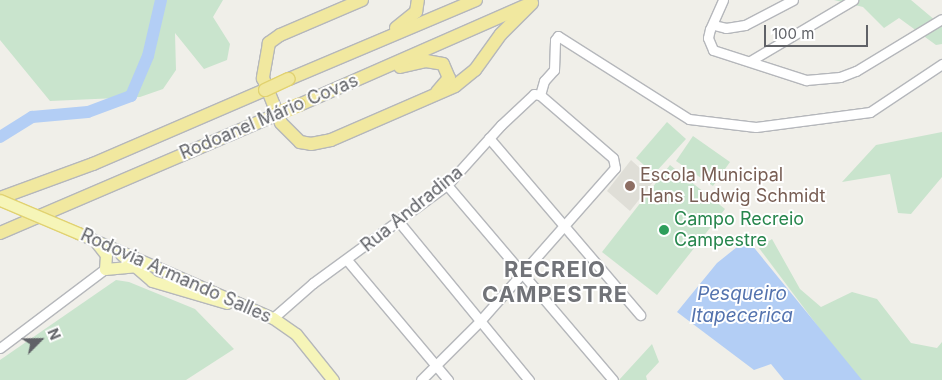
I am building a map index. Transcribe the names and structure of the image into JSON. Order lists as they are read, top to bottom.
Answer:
{
  "streets": {
    "highway": ["Rodoanel Mário Covas"],
    "main road": ["Rodovia Armando Salles"],
    "street": ["Rua Andradina"]
  },
  "crossings": [
    ["Rodoanel Mário Covas", "Rodovia Armando Salles"],
    ["Rua Andradina", "Rodovia Armando Salles"]
  ],
  "districts": ["RECREIO CAMPESTRE"],
  "water": ["Pesqueiro Itapecerica"],
  "places": ["Escola Municipal Hans Ludwig Schmidt", "Campo Recreio Campestre"],
  "scale_bar": "100 m",
  "north": "top right"
}
